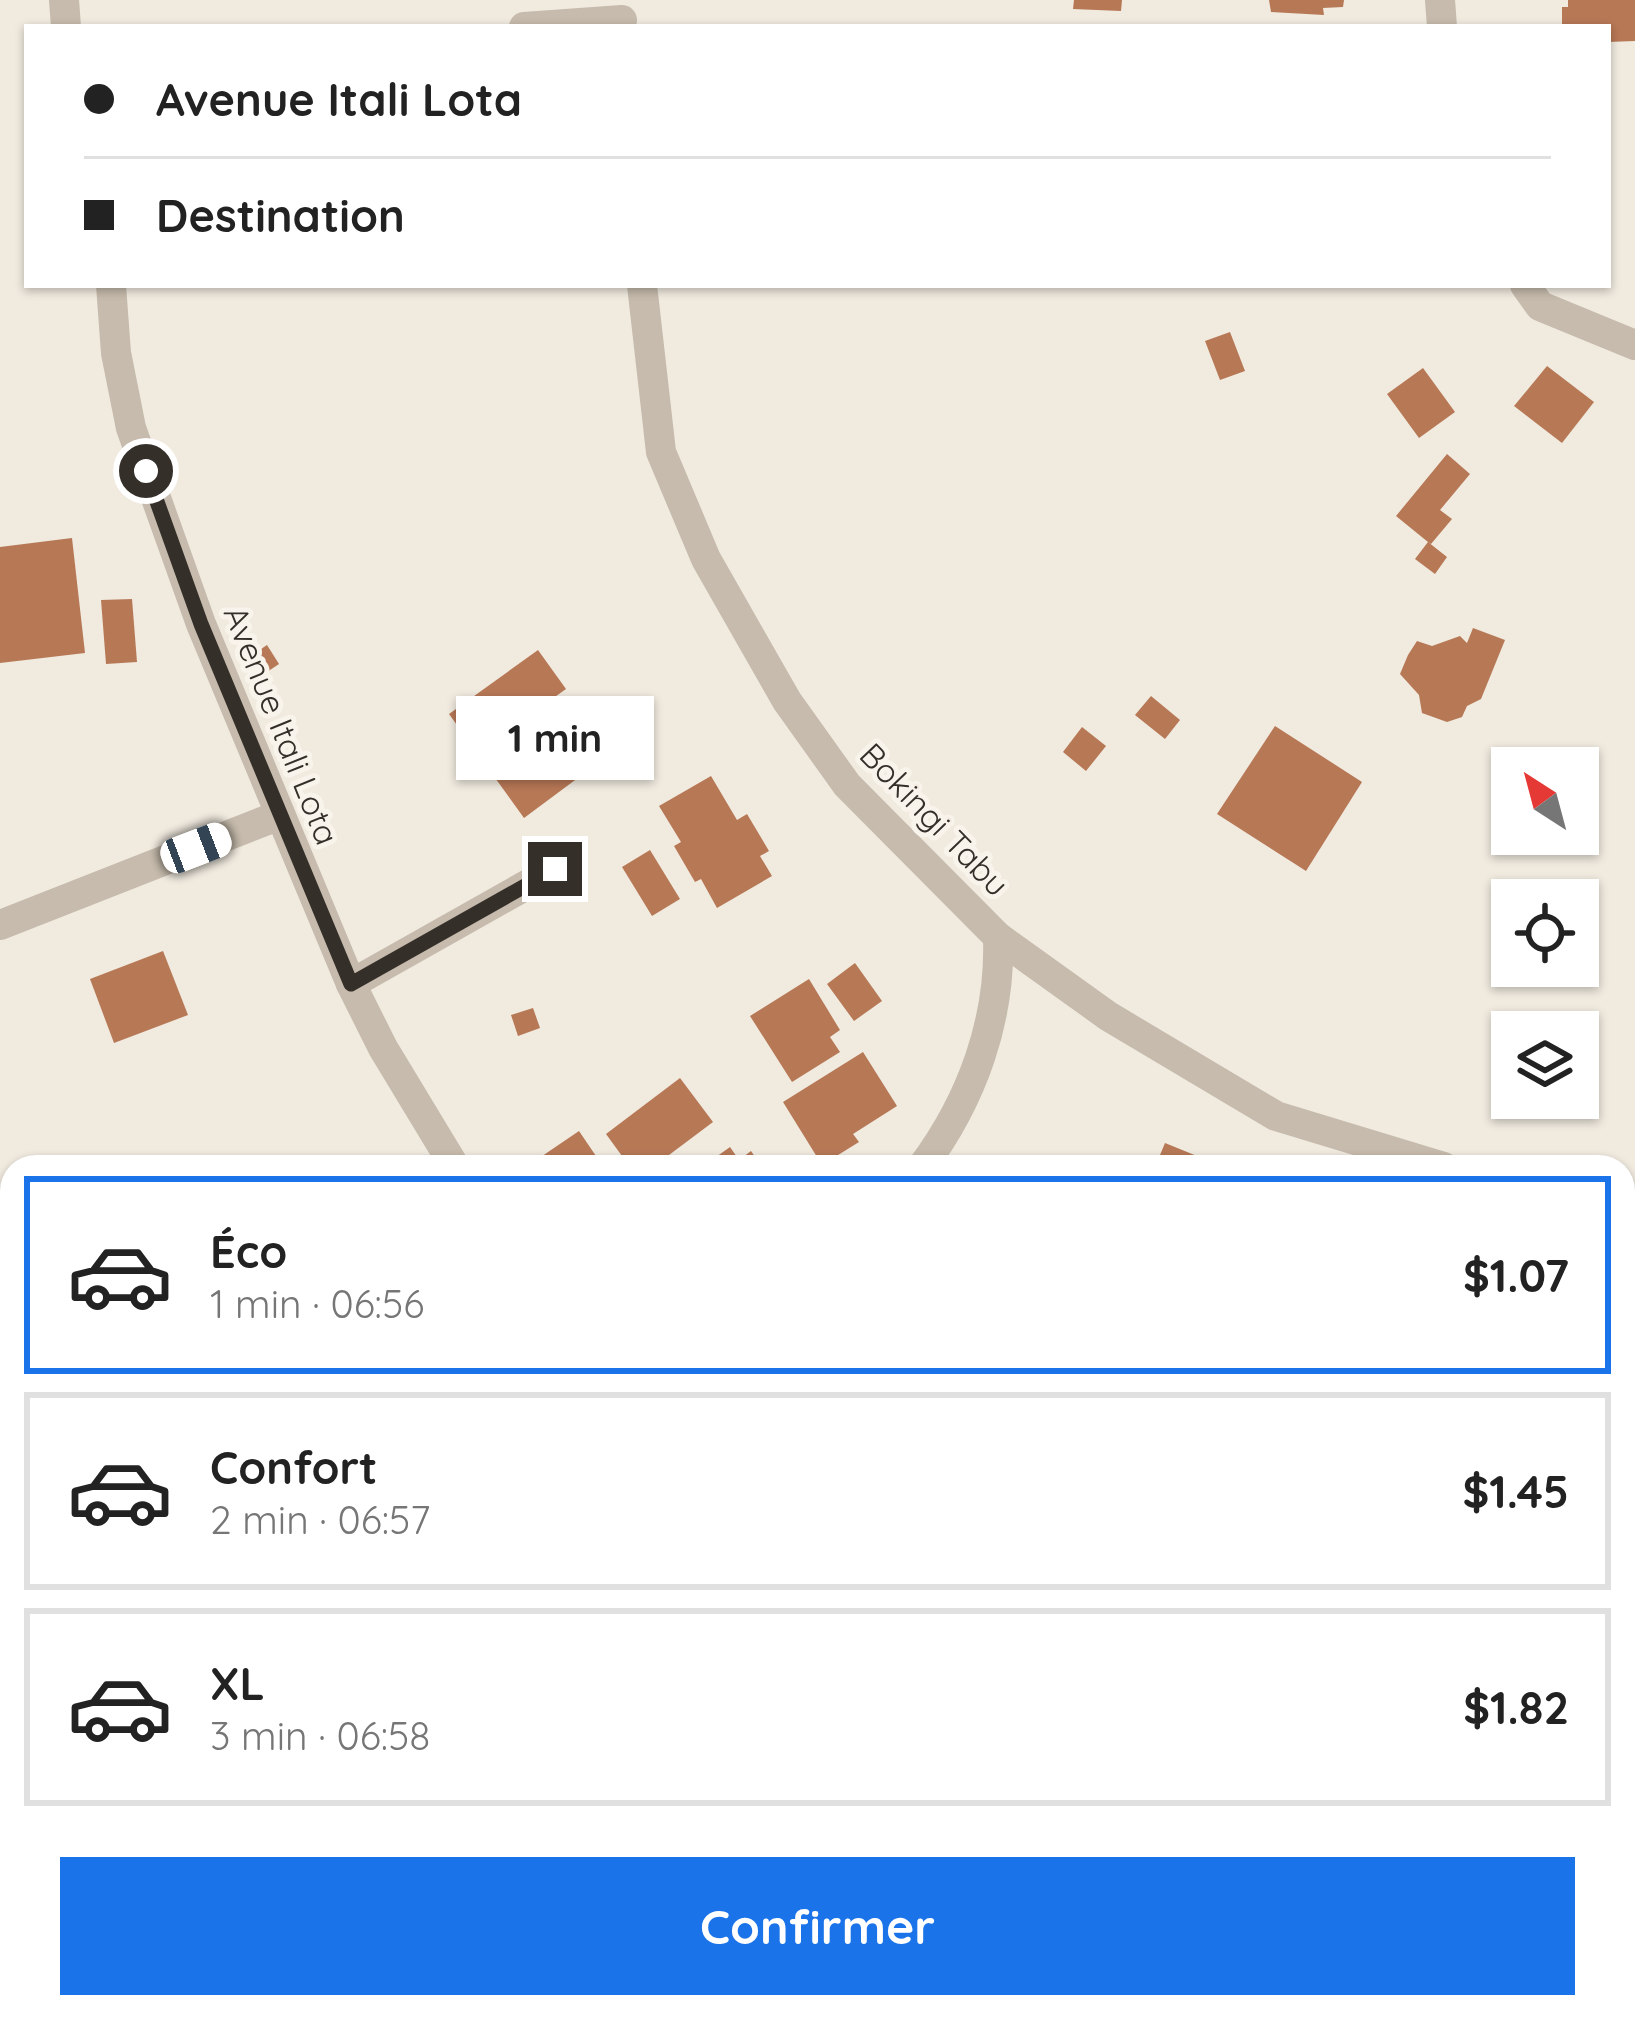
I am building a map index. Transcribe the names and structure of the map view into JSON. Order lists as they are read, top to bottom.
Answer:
{
  "streets": {
    "street": ["Avenue Itali Lota", "Bokingi Tabu"]
  },
  "north": "top left",
  "page": {
    "banner": ["Avenue Itali Lota", "Destination"],
    "bubble": "1 min",
    "list": [
      {
        "name": "Éco",
        "note": "1 min · 06:56",
        "value": "$1.07"
      },
      {
        "name": "Confort",
        "note": "2 min · 06:57",
        "value": "$1.45"
      },
      {
        "name": "XL",
        "note": "3 min · 06:58",
        "value": "$1.82"
      }
    ],
    "buttons": "Confirmer"
  }
}
